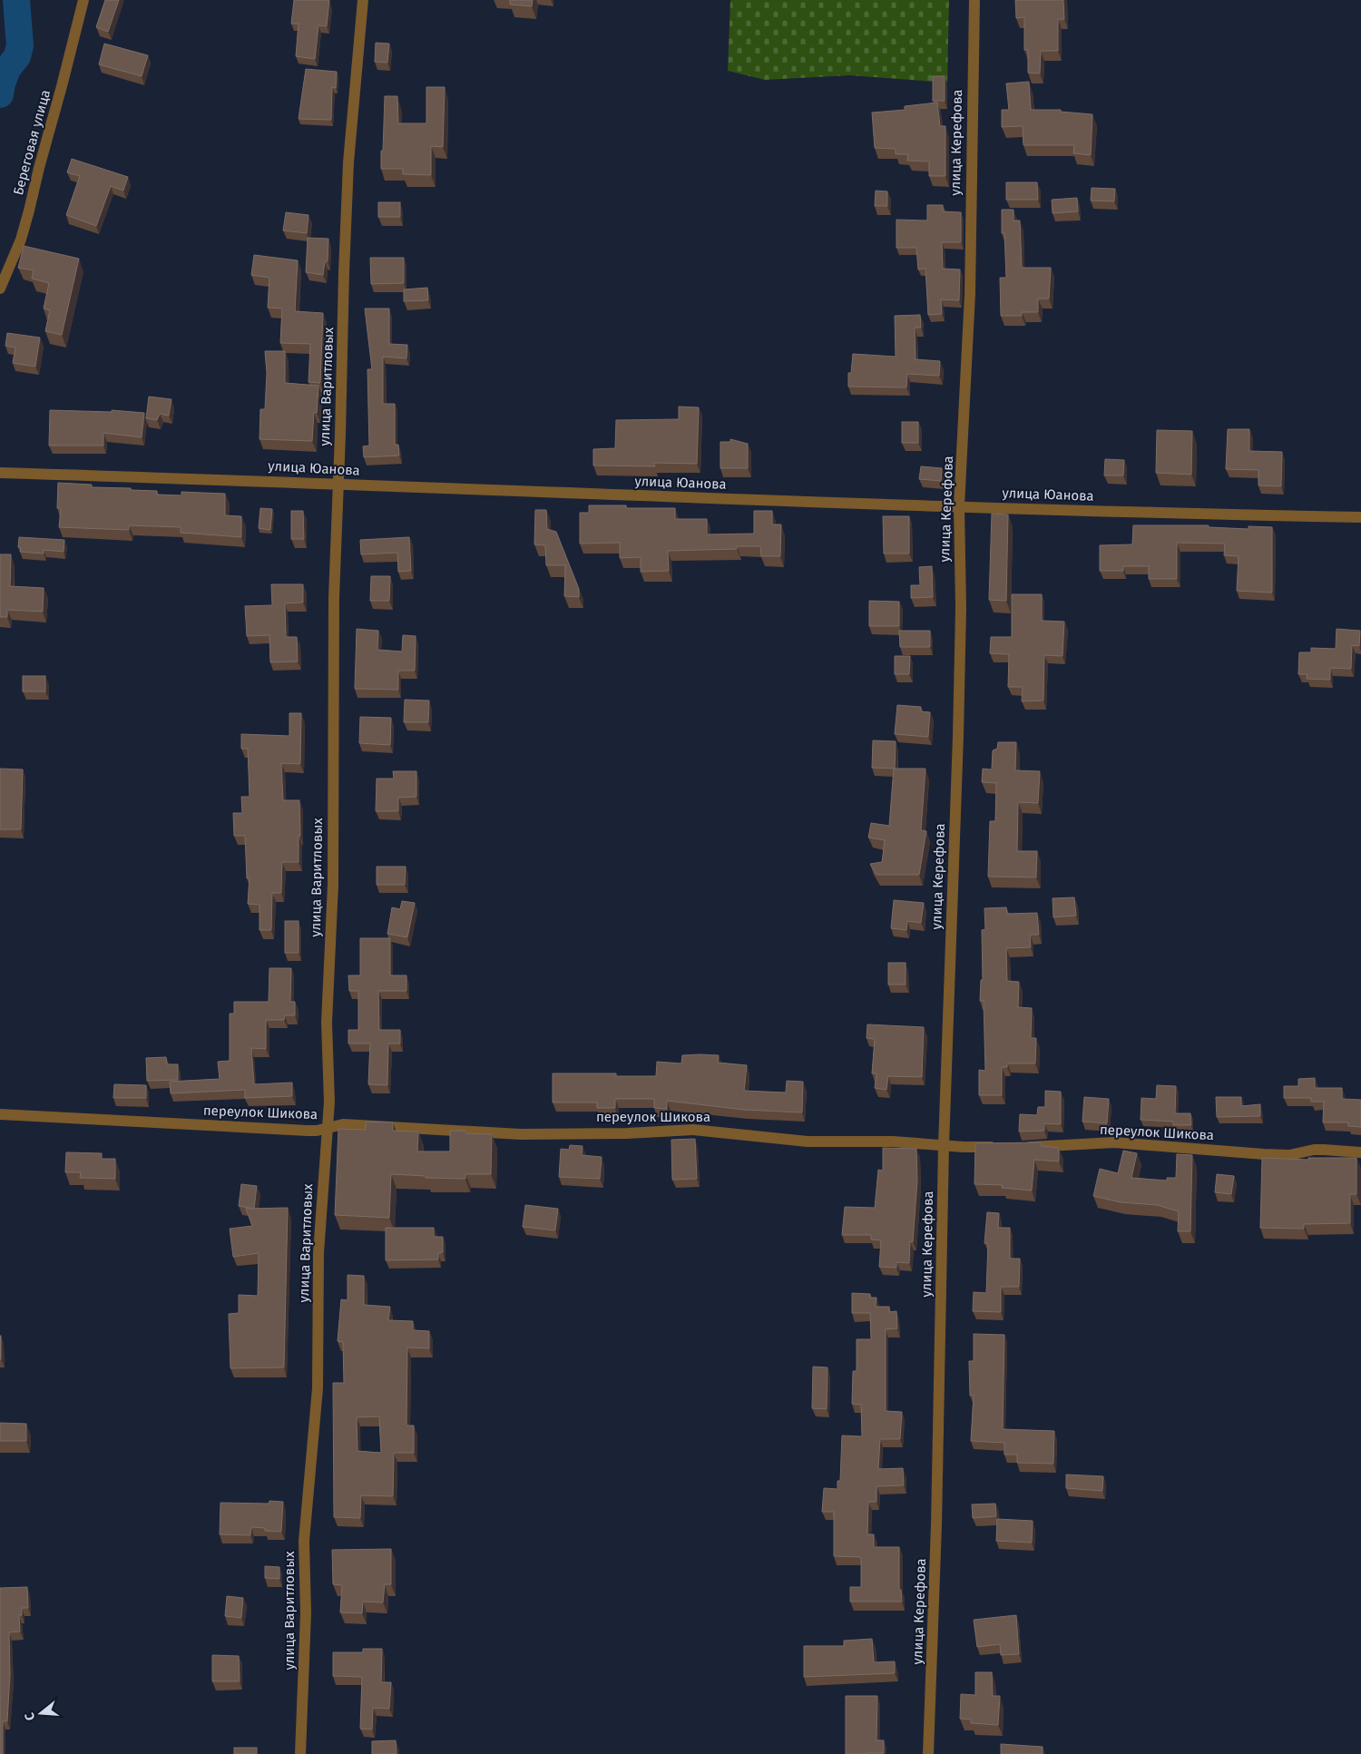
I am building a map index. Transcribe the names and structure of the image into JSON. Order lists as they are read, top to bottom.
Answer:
{
  "streets": {
    "street": [
      "Береговая улица",
      "улица Керефова",
      "улица Варитловых",
      "улица Юанова",
      "переулок Шикова"
    ]
  },
  "crossings": [
    ["улица Керефова", "улица Юанова"],
    ["улица Керефова", "переулок Шикова"],
    ["улица Варитловых", "улица Юанова"],
    ["улица Варитловых", "переулок Шикова"]
  ],
  "north": "left"
}
